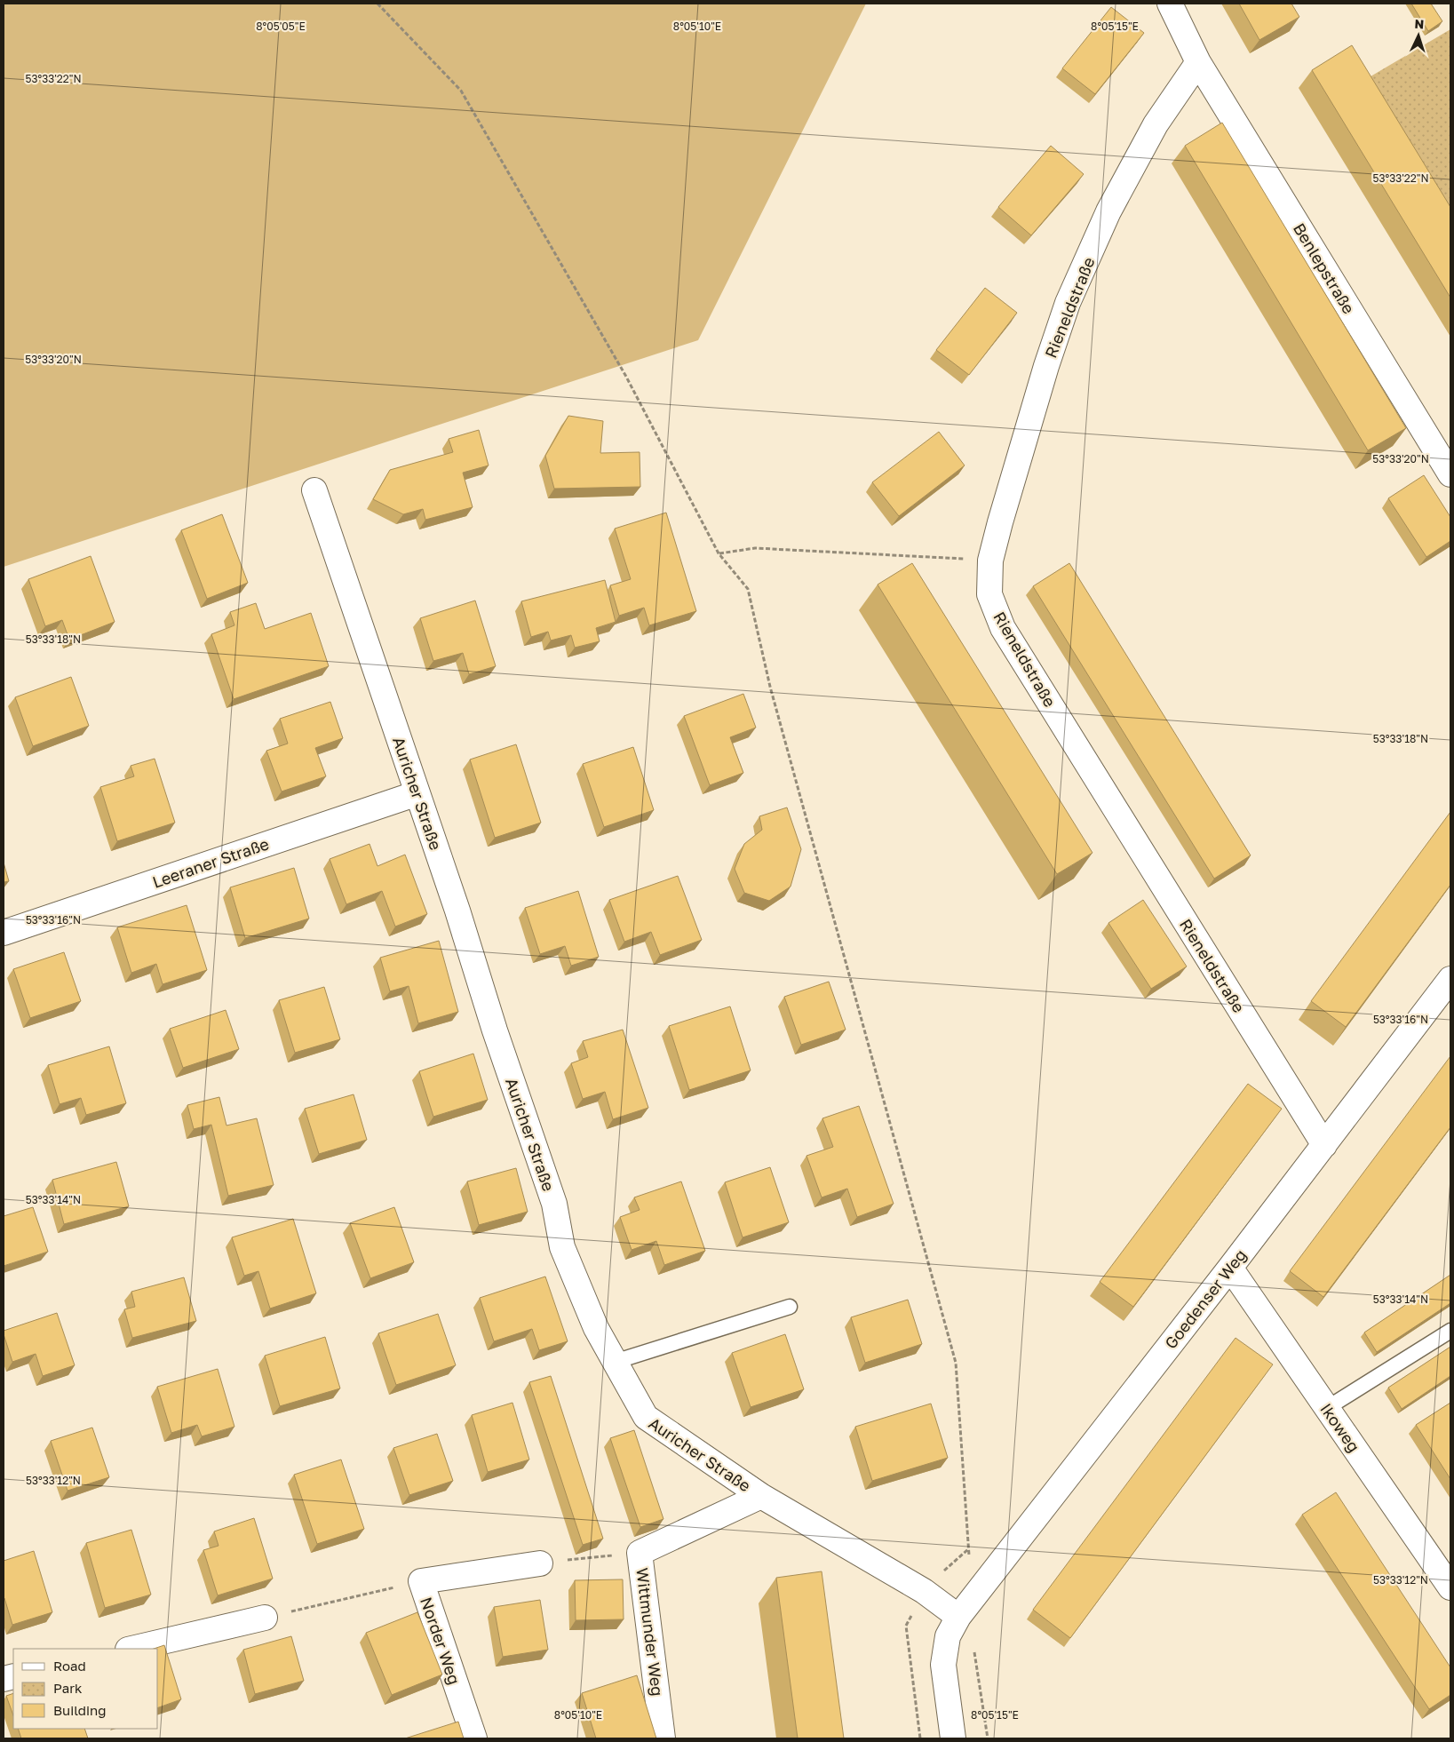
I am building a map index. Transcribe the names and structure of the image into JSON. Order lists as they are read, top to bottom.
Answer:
{
  "streets": {
    "street": [
      "Benlepstraße",
      "Rieneldstraße",
      "Auricher Straße",
      "Leeraner Straße",
      "Goedenser Weg",
      "Ikoweg",
      "Wittmunder Weg",
      "Norder Weg"
    ]
  },
  "crossings": [
    ["Benlepstraße", "Rieneldstraße"],
    ["Rieneldstraße", "Goedenser Weg"],
    ["Auricher Straße", "Leeraner Straße"],
    ["Auricher Straße", "Goedenser Weg"],
    ["Auricher Straße", "Wittmunder Weg"],
    ["Goedenser Weg", "Ikoweg"]
  ],
  "legend": ["Road", "Park", "Building"],
  "north": "top",
  "coordinates": [
    "8°05'05\"E",
    "8°05'10\"E",
    "8°05'15\"E",
    "53°33'22\"N",
    "53°33'20\"N",
    "53°33'18\"N",
    "53°33'16\"N",
    "53°33'14\"N",
    "53°33'12\"N"
  ]
}
